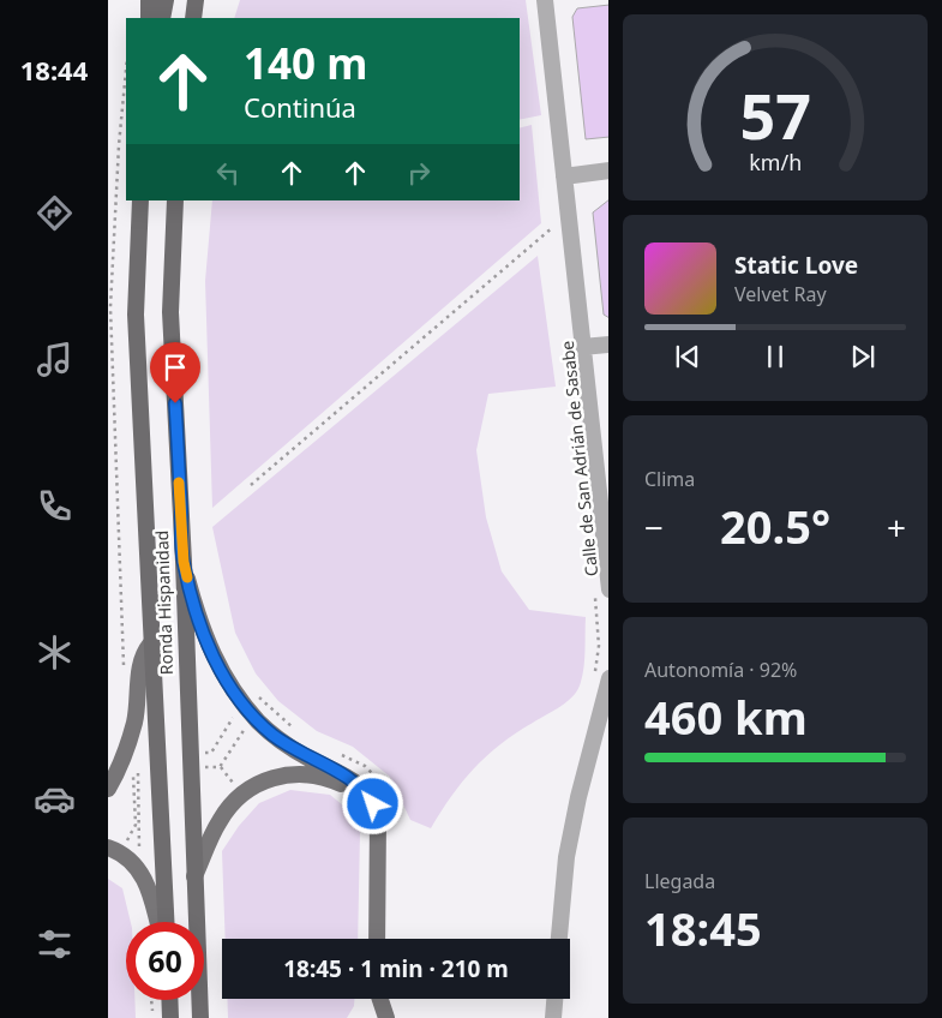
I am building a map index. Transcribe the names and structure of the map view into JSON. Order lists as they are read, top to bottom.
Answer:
{
  "streets": {
    "highway": ["Ronda Hispanidad"],
    "street": ["Calle de San Adrián de Sasabe"]
  },
  "page": {
    "tabs": "18:44",
    "turn": ["140 m", "Continúa"],
    "song": ["Static Love", "Velvet Ray"],
    "tile": [
      "Clima",
      ["Autonomía · 92%", "460 km"],
      ["Llegada", "18:45"]
    ],
    "heat": ["−", "20.5°", "+"],
    "limit": "60",
    "trip": "18:45 · 1 min · 210 m",
    "gauge": ["57", "km/h"]
  }
}
